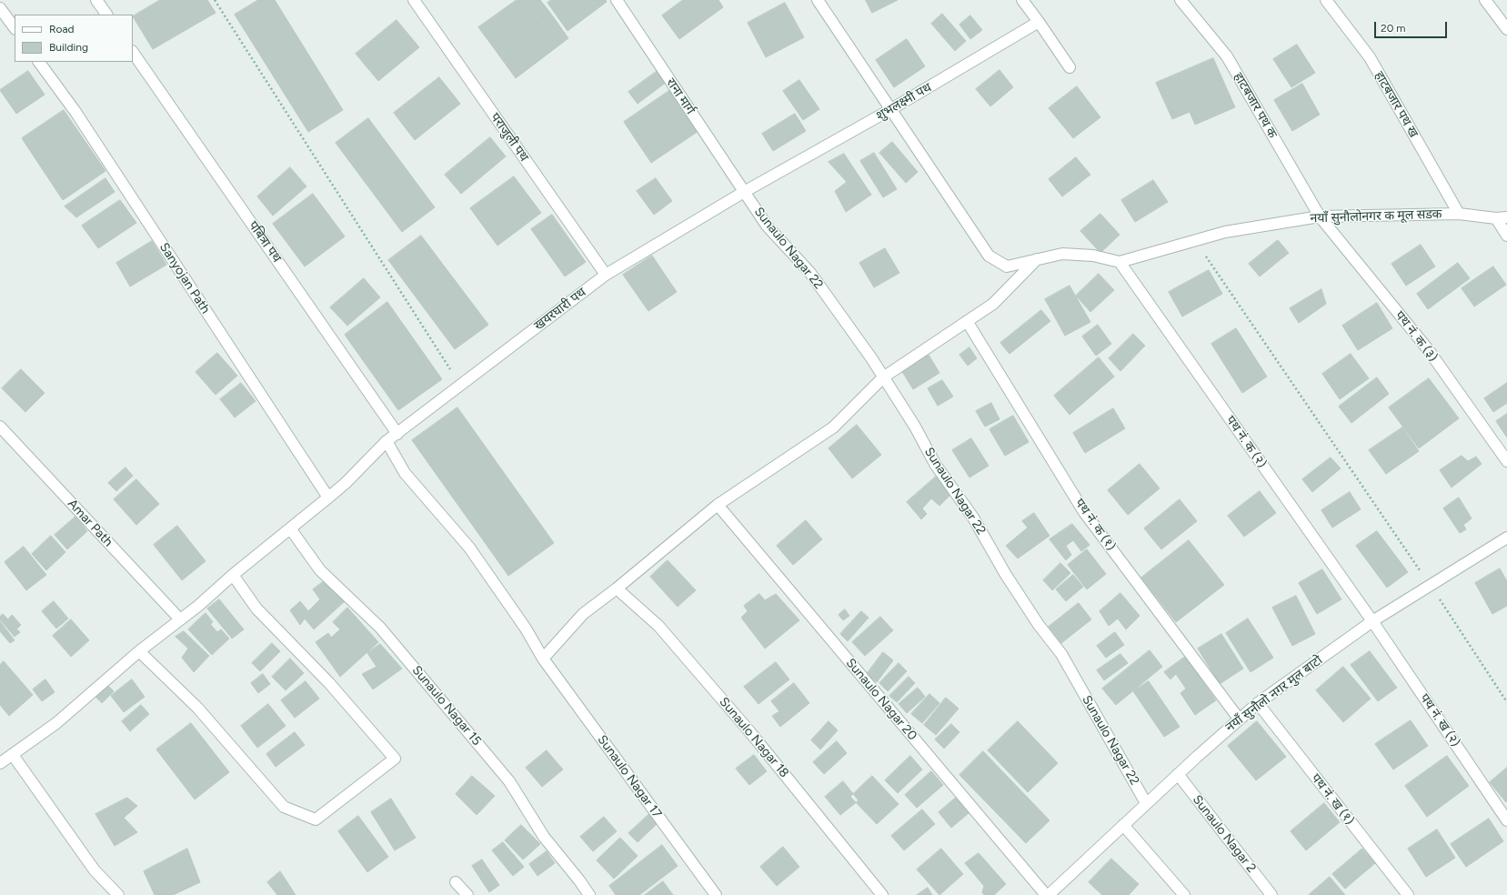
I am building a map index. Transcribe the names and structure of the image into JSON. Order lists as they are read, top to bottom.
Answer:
{
  "streets": {
    "street": [
      "राना मार्ग",
      "शुभलक्ष्मी पथ",
      "हाटबजार पथ ख",
      "हाटबजार पथ क",
      "पराजुली पथ",
      "नयाँ सुनौलोनगर क मूल सडक",
      "पबित्रा पथ",
      "Sunaulo Nagar 22",
      "Sanyojan Path",
      "खयरघारी पथ",
      "पथ नं. क (३)",
      "पथ नं. क (२)",
      "Amar Path",
      "पथ नं. क (१)",
      "नयाँ सुनौलो नगर मुल बाटो",
      "Sunaulo Nagar 20",
      "Sunaulo Nagar 15",
      "पथ नं. ख (२)",
      "Sunaulo Nagar 18",
      "Sunaulo Nagar 17",
      "पथ नं. ख (१)",
      "Sunaulo Nagar 2"
    ]
  },
  "crossings": [
    ["राना मार्ग", "शुभलक्ष्मी पथ"],
    ["राना मार्ग", "Sunaulo Nagar 22"],
    ["राना मार्ग", "खयरघारी पथ"],
    ["शुभलक्ष्मी पथ", "Sunaulo Nagar 22"],
    ["शुभलक्ष्मी पथ", "खयरघारी पथ"],
    ["हाटबजार पथ ख", "नयाँ सुनौलोनगर क मूल सडक"],
    ["हाटबजार पथ क", "नयाँ सुनौलोनगर क मूल सडक"],
    ["हाटबजार पथ क", "पथ नं. क (३)"],
    ["पराजुली पथ", "खयरघारी पथ"],
    ["नयाँ सुनौलोनगर क मूल सडक", "पथ नं. क (३)"],
    ["नयाँ सुनौलोनगर क मूल सडक", "पथ नं. क (२)"],
    ["पबित्रा पथ", "खयरघारी पथ"],
    ["Sunaulo Nagar 22", "खयरघारी पथ"],
    ["Sunaulo Nagar 22", "नयाँ सुनौलो नगर मुल बाटो"],
    ["Sanyojan Path", "खयरघारी पथ"],
    ["खयरघारी पथ", "Amar Path"],
    ["खयरघारी पथ", "Sunaulo Nagar 15"],
    ["खयरघारी पथ", "Sunaulo Nagar 17"],
    ["पथ नं. क (२)", "नयाँ सुनौलो नगर मुल बाटो"],
    ["पथ नं. क (२)", "पथ नं. ख (२)"],
    ["पथ नं. क (१)", "नयाँ सुनौलो नगर मुल बाटो"],
    ["नयाँ सुनौलो नगर मुल बाटो", "पथ नं. ख (२)"],
    ["नयाँ सुनौलो नगर मुल बाटो", "पथ नं. ख (१)"],
    ["नयाँ सुनौलो नगर मुल बाटो", "Sunaulo Nagar 2"]
  ],
  "legend": ["Road", "Building"],
  "scale_bar": "20 m"
}
